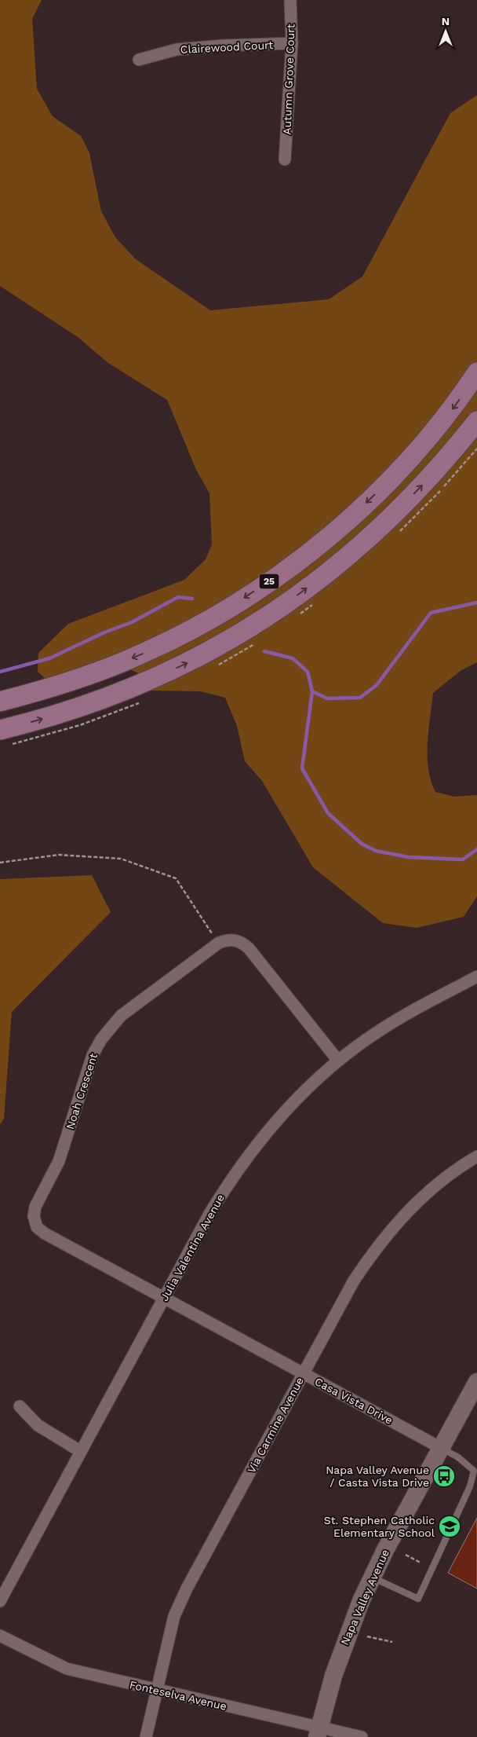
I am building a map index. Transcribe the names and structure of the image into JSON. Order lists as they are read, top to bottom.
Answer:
{
  "streets": {
    "main road": ["25"],
    "street": [
      "Clairewood Court",
      "Autumn Grove Court",
      "Noah Crescent",
      "Julia Valentina Avenue",
      "Casa Vista Drive",
      "Via Carmine Avenue",
      "Napa Valley Avenue",
      "Fonteselva Avenue"
    ]
  },
  "crossings": [
    ["Clairewood Court", "Autumn Grove Court"],
    ["Noah Crescent", "Julia Valentina Avenue"],
    ["Noah Crescent", "Casa Vista Drive"],
    ["Julia Valentina Avenue", "Casa Vista Drive"],
    ["Casa Vista Drive", "Via Carmine Avenue"],
    ["Casa Vista Drive", "Napa Valley Avenue"],
    ["Via Carmine Avenue", "Fonteselva Avenue"],
    ["Napa Valley Avenue", "Fonteselva Avenue"]
  ],
  "places": {
    "bus stop": ["Napa Valley Avenue / Casta Vista Drive"],
    "school or university": ["St. Stephen Catholic Elementary School"]
  },
  "north": "top"
}
